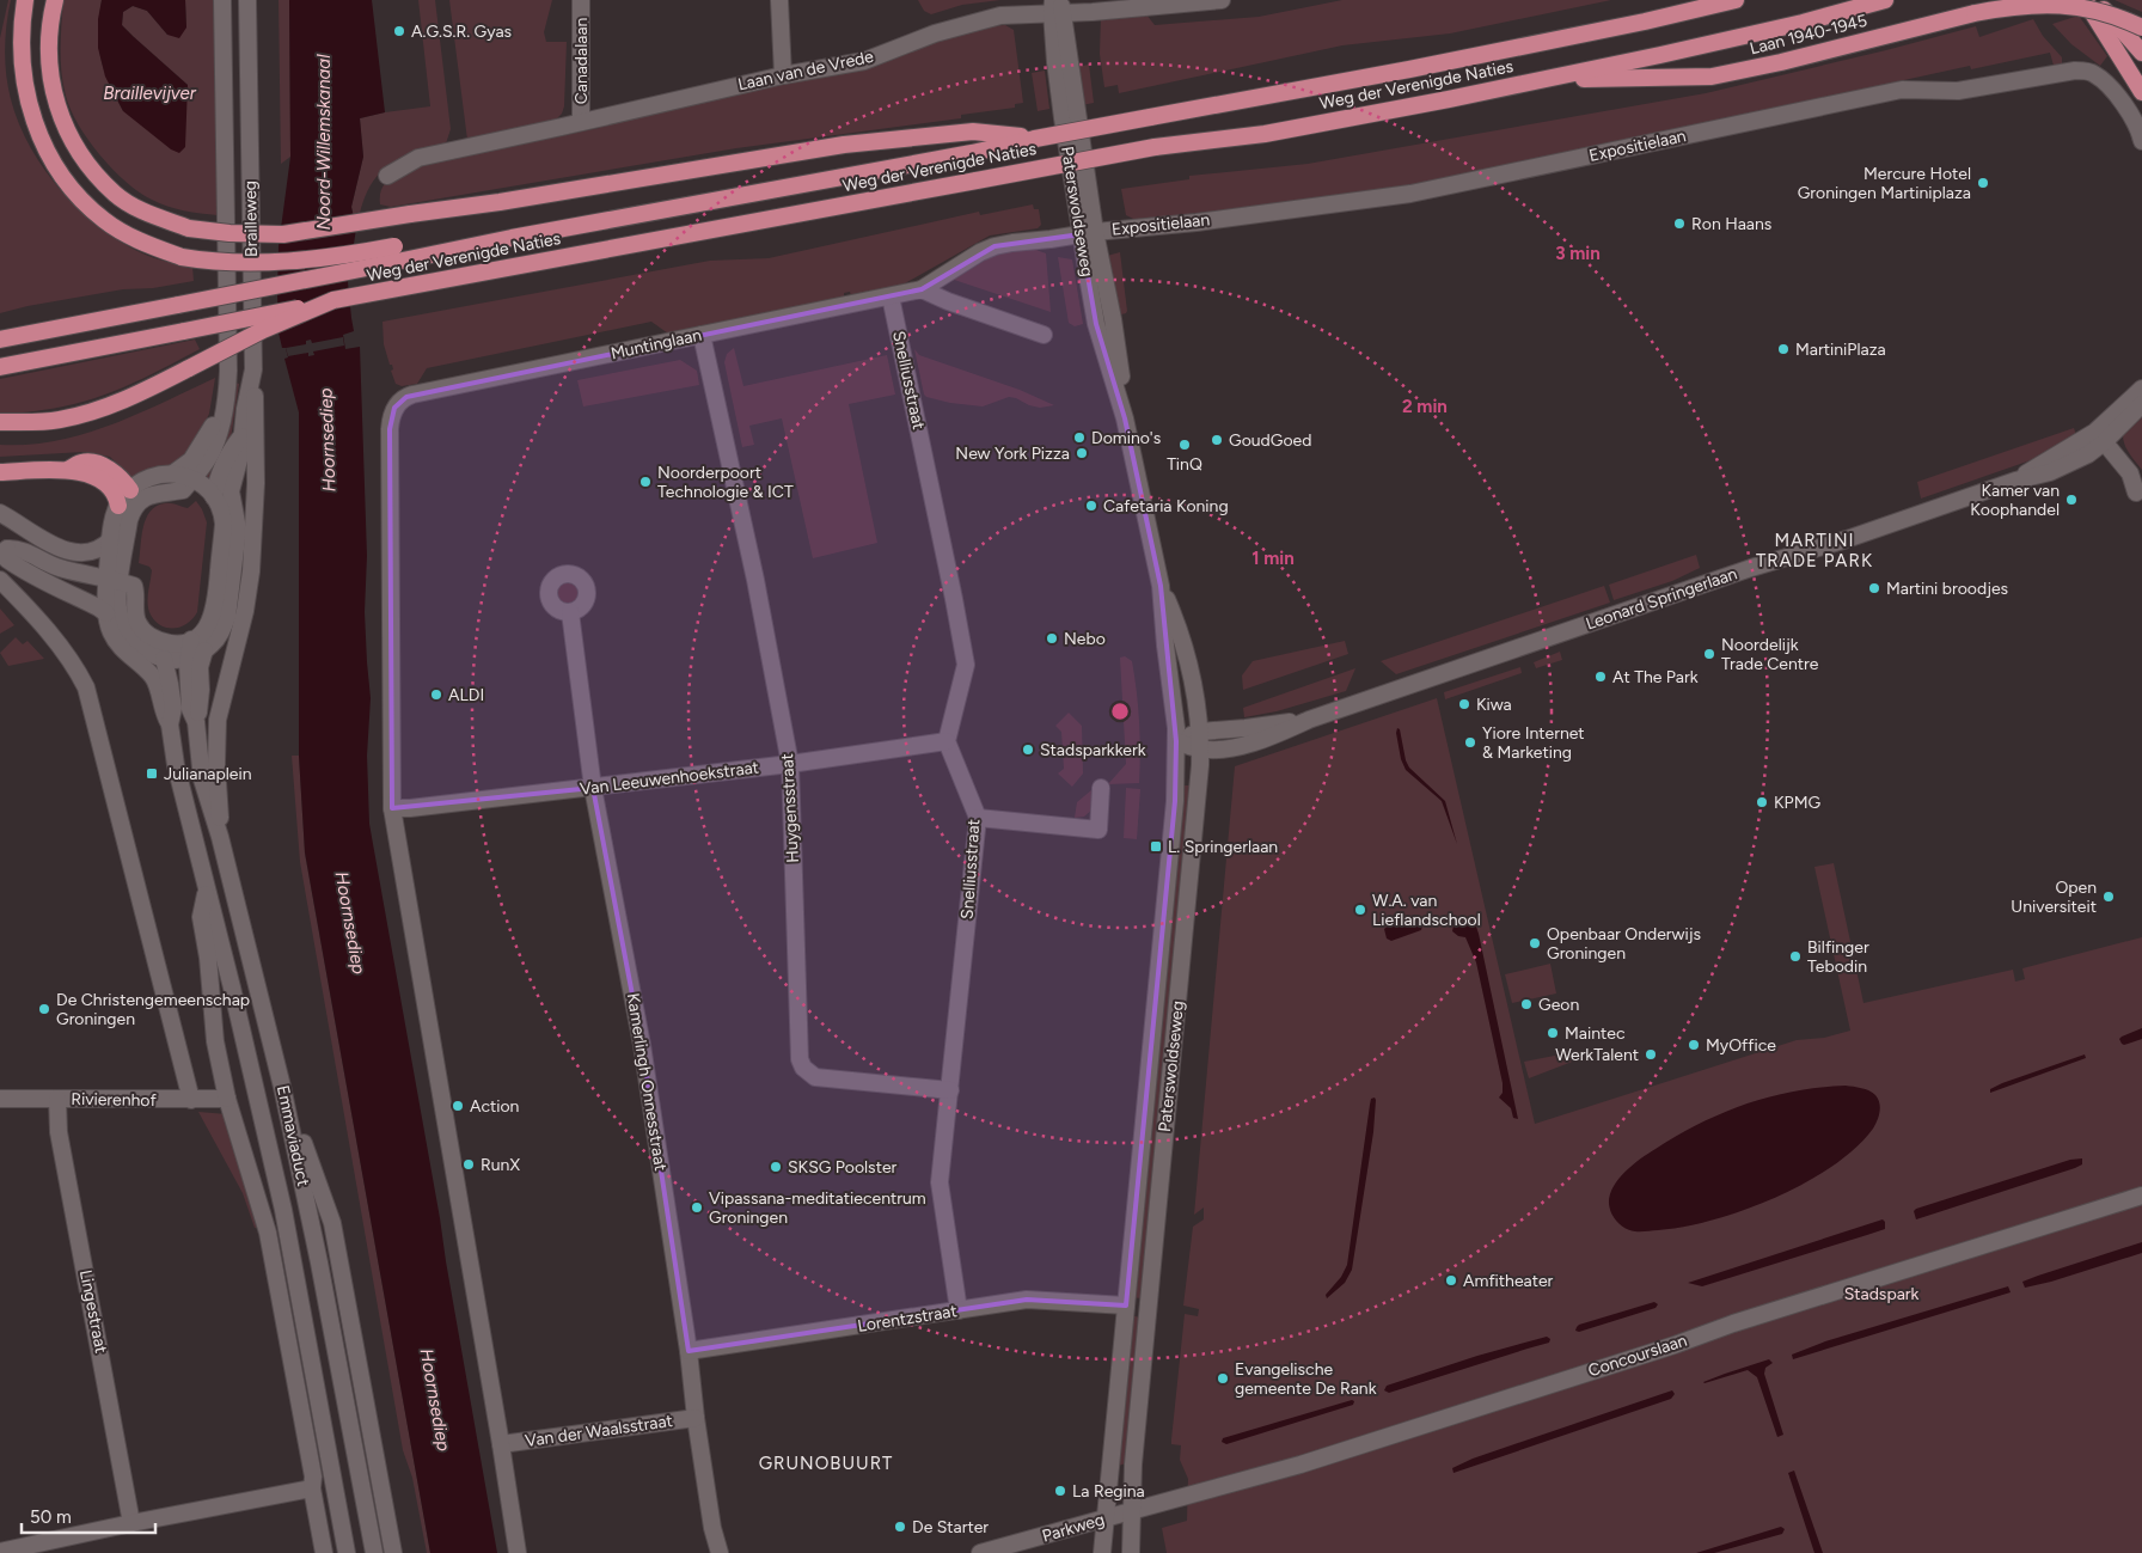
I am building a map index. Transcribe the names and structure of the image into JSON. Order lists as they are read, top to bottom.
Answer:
{
  "streets": {
    "highway": ["Laan 1940-1945", "Weg der Verenigde Naties"],
    "street": [
      "Canadalaan",
      "Laan van de Vrede",
      "Expositielaan",
      "Paterswoldseweg",
      "Brailleweg",
      "Muntinglaan",
      "Snelliusstraat",
      "Leonard Springerlaan",
      "Van Leeuwenhoekstraat",
      "Huygensstraat",
      "Kamerlingh Onnesstraat",
      "Rivierenhof",
      "Emmaviaduct",
      "Lingestraat",
      "Lorentzstraat",
      "Concourslaan",
      "Van der Waalsstraat",
      "Parkweg"
    ]
  },
  "crossings": [
    ["Laan 1940-1945", "Weg der Verenigde Naties"],
    ["Canadalaan", "Laan van de Vrede"],
    ["Laan van de Vrede", "Paterswoldseweg"],
    ["Expositielaan", "Paterswoldseweg"],
    ["Expositielaan", "Muntinglaan"],
    ["Paterswoldseweg", "Muntinglaan"],
    ["Paterswoldseweg", "Leonard Springerlaan"],
    ["Paterswoldseweg", "Lorentzstraat"],
    ["Paterswoldseweg", "Concourslaan"],
    ["Paterswoldseweg", "Parkweg"],
    ["Muntinglaan", "Snelliusstraat"],
    ["Muntinglaan", "Van Leeuwenhoekstraat"],
    ["Muntinglaan", "Huygensstraat"],
    ["Snelliusstraat", "Van Leeuwenhoekstraat"],
    ["Snelliusstraat", "Huygensstraat"],
    ["Snelliusstraat", "Lorentzstraat"],
    ["Van Leeuwenhoekstraat", "Huygensstraat"],
    ["Van Leeuwenhoekstraat", "Kamerlingh Onnesstraat"],
    ["Kamerlingh Onnesstraat", "Lorentzstraat"],
    ["Kamerlingh Onnesstraat", "Van der Waalsstraat"],
    ["Rivierenhof", "Lingestraat"],
    ["Concourslaan", "Parkweg"]
  ],
  "districts": ["MARTINI TRADE PARK", "GRUNOBUURT"],
  "water": ["Braillevijver", "Noord-Willemskanaal", "Hoornsediep"],
  "parks": ["Stadspark"],
  "places": {
    "other": [
      "A.G.S.R. Gyas",
      "Mercure Hotel Groningen Martiniplaza",
      "Ron Haans",
      "MartiniPlaza",
      "Domino's",
      "GoudGoed",
      "TinQ",
      "New York Pizza",
      "Noorderpoort Technologie & ICT",
      "Kamer van Koophandel",
      "Cafetaria Koning",
      "Martini broodjes",
      "Nebo",
      "Noordelijk Trade Centre",
      "At The Park",
      "ALDI",
      "Kiwa",
      "Yiore Internet & Marketing",
      "Stadsparkkerk",
      "KPMG",
      "Open Universiteit",
      "W.A. van Lieflandschool",
      "Openbaar Onderwijs Groningen",
      "Bilfinger Tebodin",
      "Geon",
      "De Christengemeenschap Groningen",
      "Maintec",
      "MyOffice",
      "WerkTalent",
      "Action",
      "RunX",
      "SKSG Poolster",
      "Vipassana-meditatiecentrum Groningen",
      "Amfitheater",
      "Evangelische gemeente De Rank",
      "La Regina",
      "De Starter"
    ],
    "transit": ["Julianaplein", "L. Springerlaan"]
  },
  "scale_bar": "50 m",
  "rings": ["3 min", "2 min", "1 min"]
}
